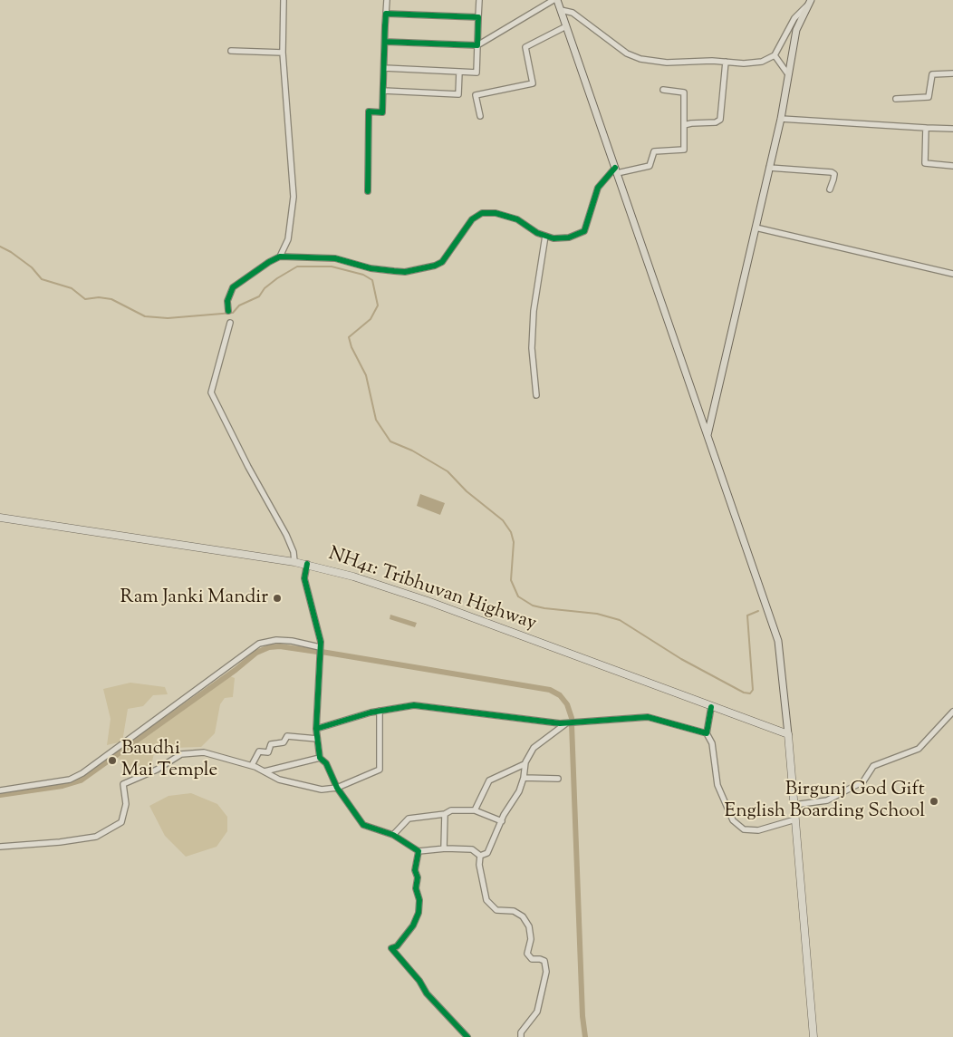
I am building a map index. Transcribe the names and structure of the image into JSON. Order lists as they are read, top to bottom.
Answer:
{
  "streets": {
    "highway": ["NH41: Tribhuvan Highway"]
  },
  "places": ["Ram Janki Mandir", "Baudhi Mai Temple", "Birgunj God Gift English Boarding School"]
}
